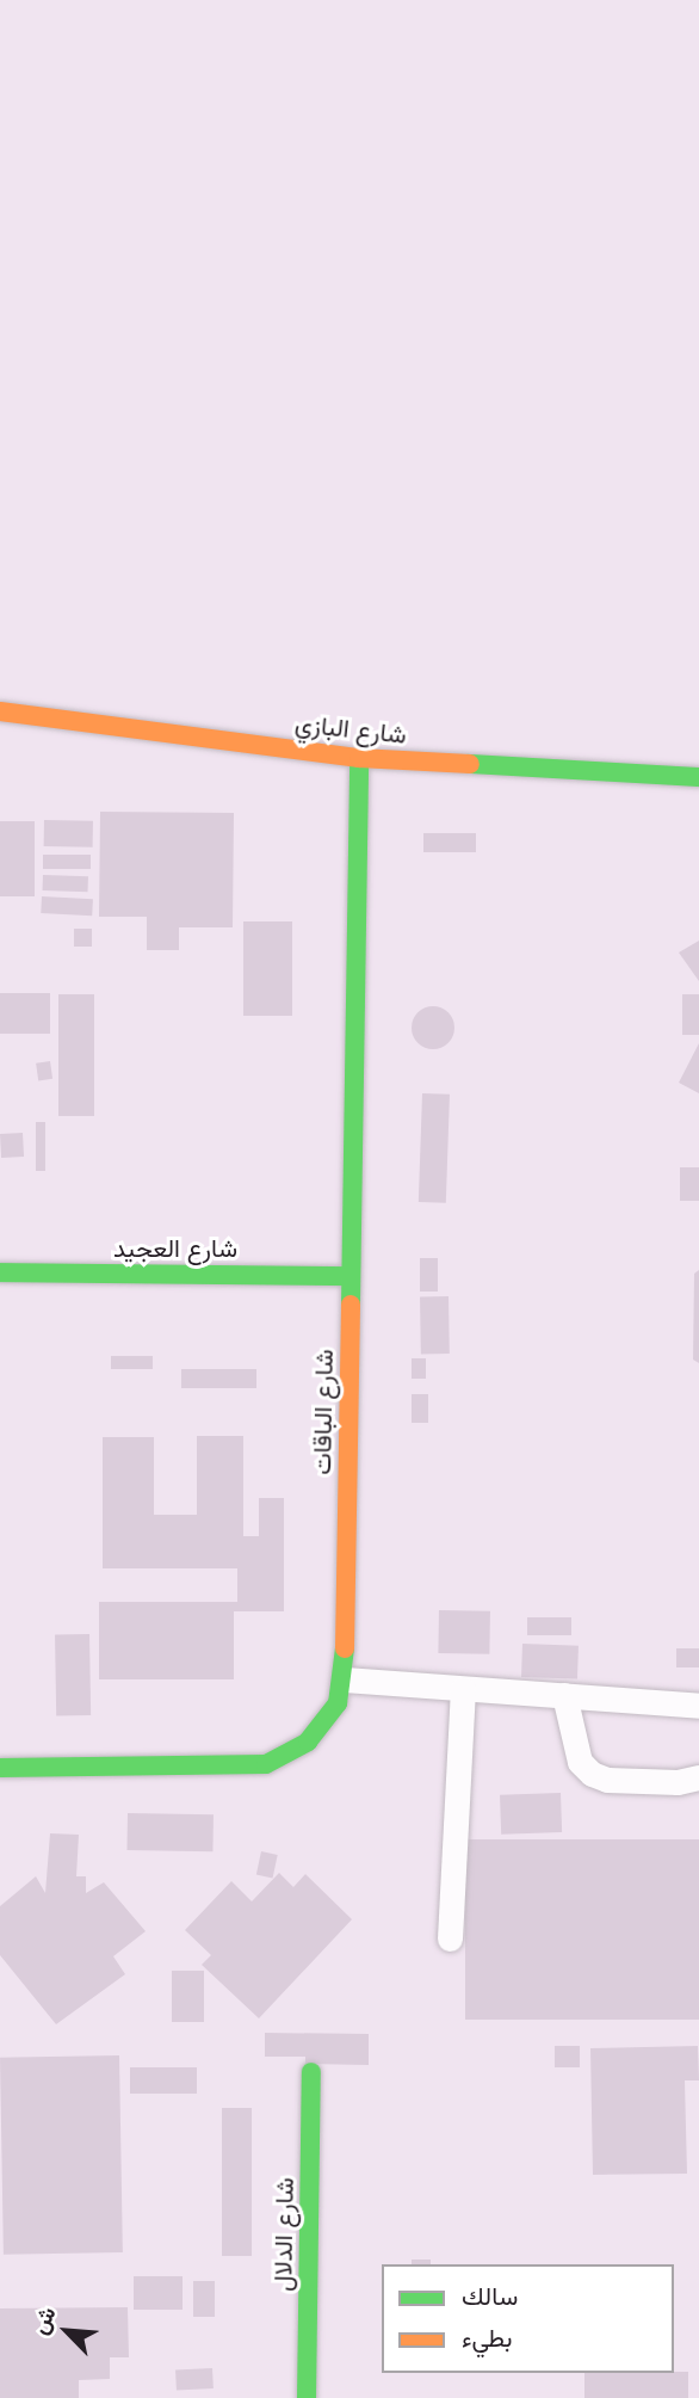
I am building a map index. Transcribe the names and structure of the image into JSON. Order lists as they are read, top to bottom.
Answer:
{
  "streets": {
    "street": [
      "شارع البازي",
      "شارع العجيد",
      "شارع الباقات",
      "شارع الدلال"
    ]
  },
  "crossings": [
    ["شارع البازي", "شارع الباقات"],
    ["شارع العجيد", "شارع الباقات"]
  ],
  "legend": ["سالك", "بطيء"],
  "north": "top left"
}
